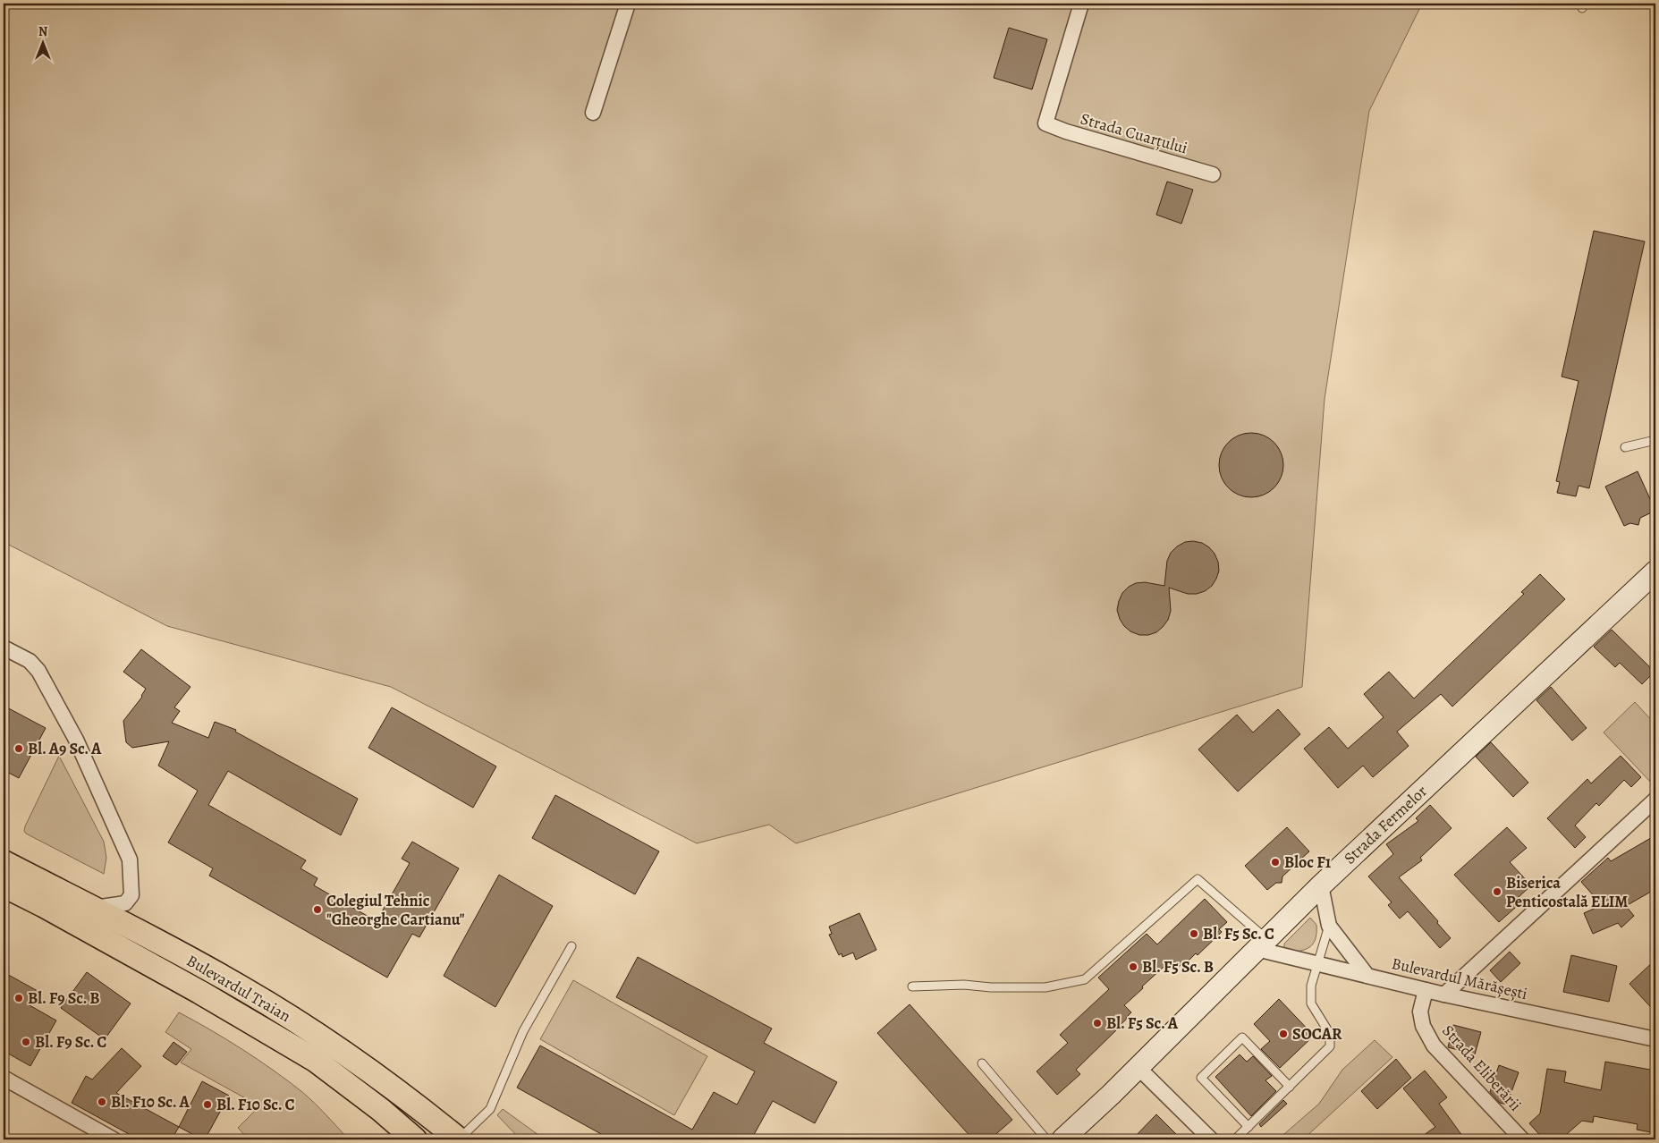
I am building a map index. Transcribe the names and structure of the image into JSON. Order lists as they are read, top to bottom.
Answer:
{
  "streets": {
    "main road": ["Bulevardul Traian"],
    "street": [
      "Strada Cuarțului",
      "Strada Fermelor",
      "Bulevardul Mărășești",
      "Strada Eliberării"
    ]
  },
  "crossings": [
    ["Strada Fermelor", "Bulevardul Mărășești"],
    ["Bulevardul Mărășești", "Strada Eliberării"]
  ],
  "places": [
    "Bl. A9 Sc. A",
    "Bloc F1",
    "Biserica Penticostală ELIM",
    "Colegiul Tehnic \"Gheorghe Cartianu\"",
    "Bl. F5 Sc. C",
    "Bl. F5 Sc. B",
    "Bl. F9 Sc. B",
    "Bl. F5 Sc. A",
    "SOCAR",
    "Bl. F9 Sc. C",
    "Bl. F10 Sc. A",
    "Bl. F10 Sc. C"
  ],
  "north": "top"
}
